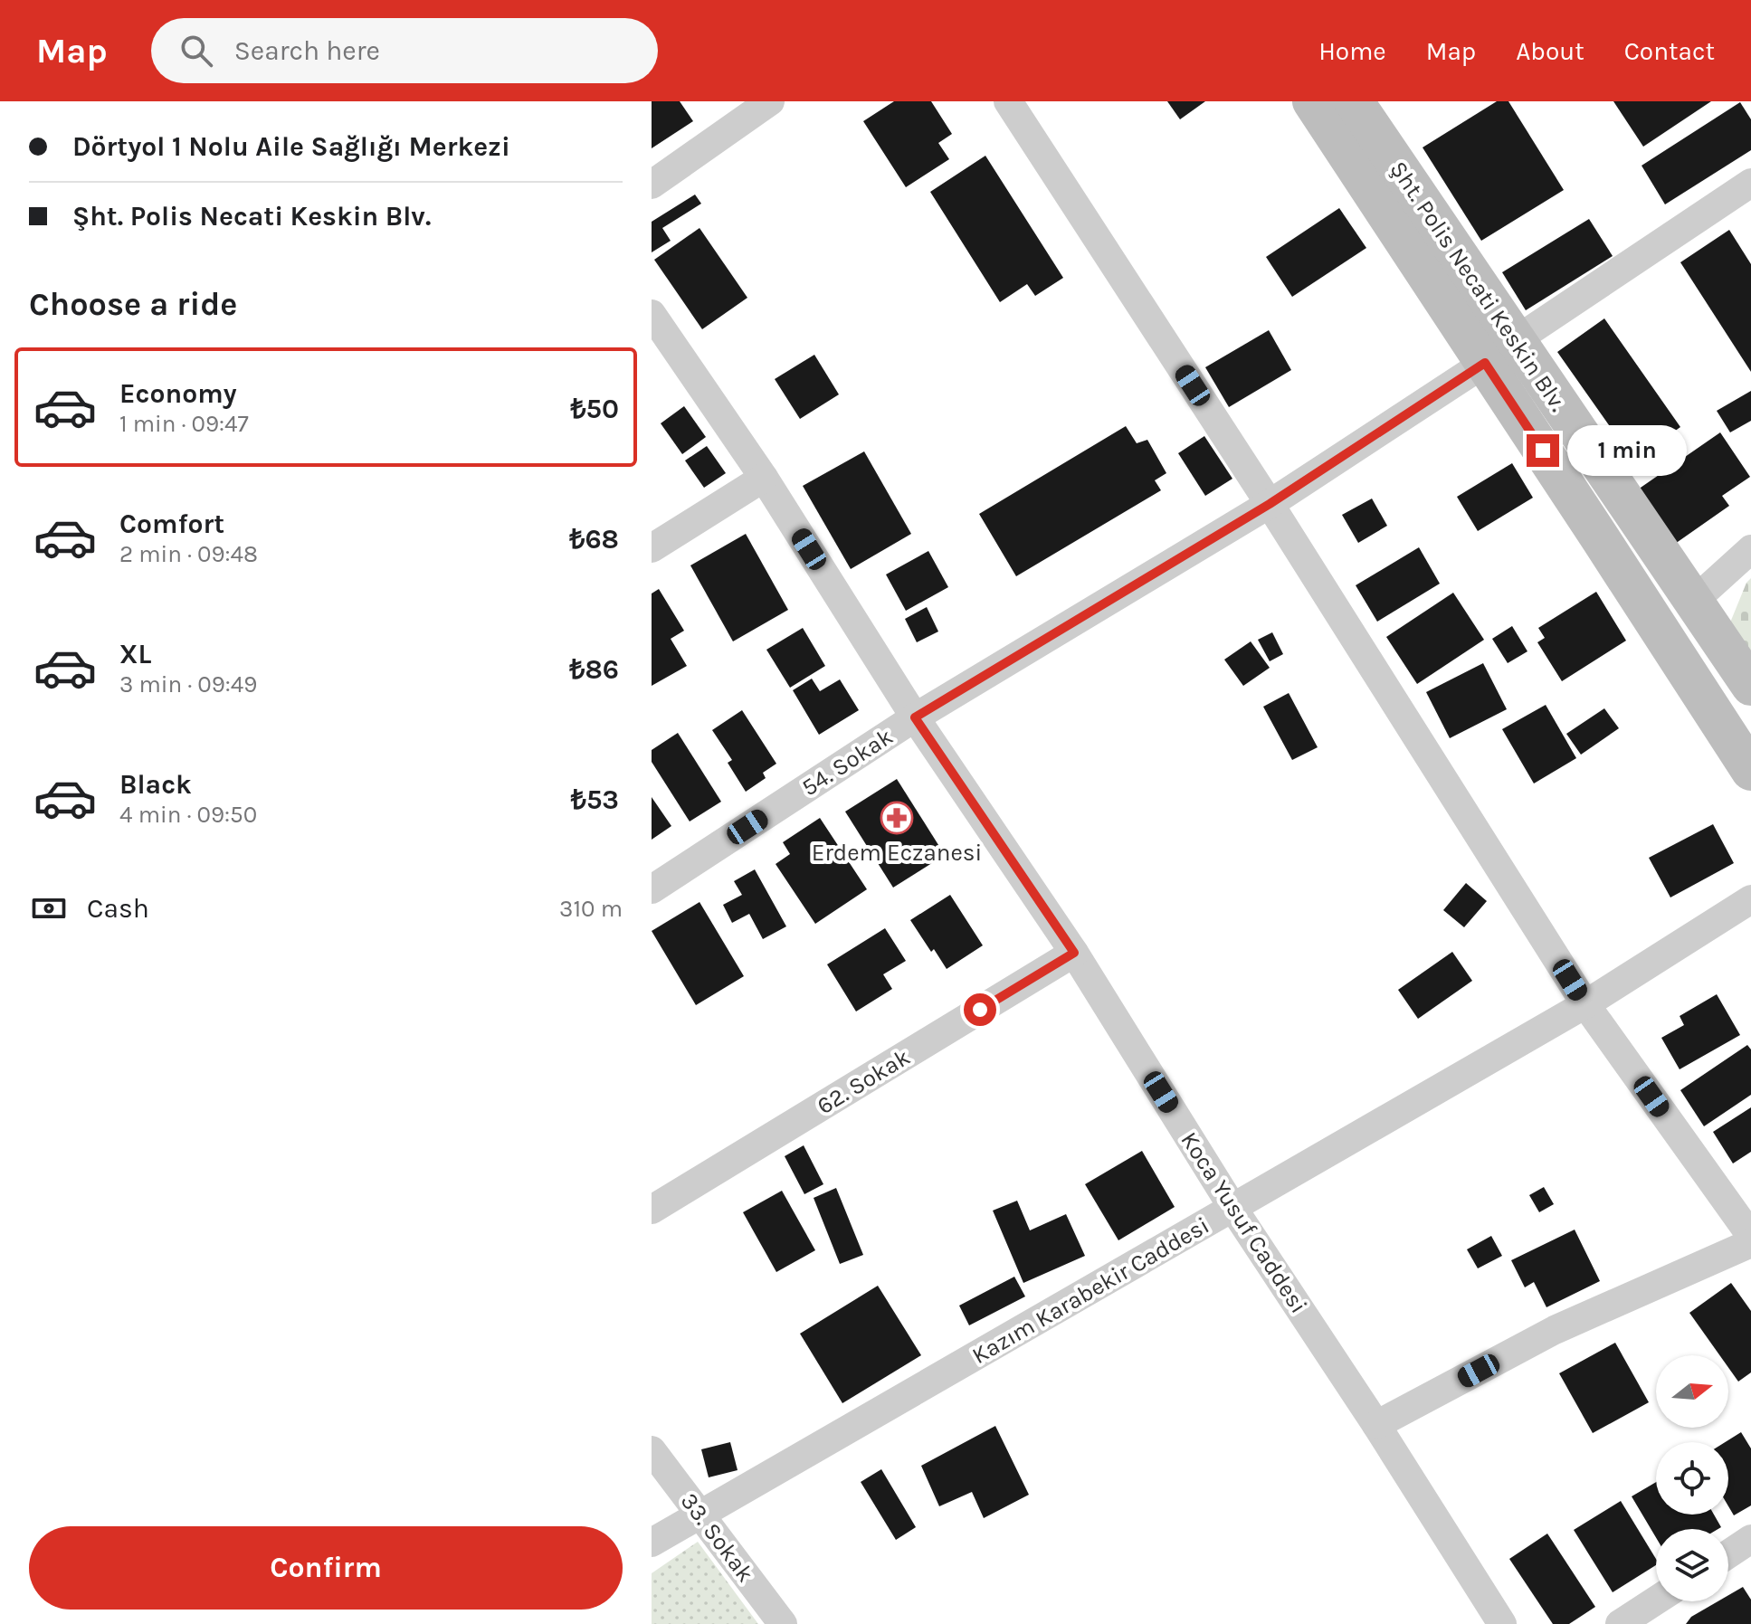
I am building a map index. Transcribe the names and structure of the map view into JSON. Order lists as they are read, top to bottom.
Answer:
{
  "streets": {
    "street": [
      "Şht. Polis Necati Keskin Blv.",
      "54. Sokak",
      "62. Sokak",
      "Koca Yusuf Caddesi",
      "Kazım Karabekir Caddesi",
      "33. Sokak"
    ]
  },
  "crossings": [
    ["Şht. Polis Necati Keskin Blv.", "54. Sokak"],
    ["54. Sokak", "Koca Yusuf Caddesi"],
    ["62. Sokak", "Koca Yusuf Caddesi"],
    ["Koca Yusuf Caddesi", "Kazım Karabekir Caddesi"],
    ["Kazım Karabekir Caddesi", "33. Sokak"]
  ],
  "places": {
    "pharmacy": ["Erdem Eczanesi"]
  },
  "north": "right",
  "page": {
    "header": "Map",
    "search": "Search here",
    "nav": [
      "Home",
      "Map",
      "About",
      "Contact"
    ],
    "banner": ["Dörtyol 1 Nolu Aile Sağlığı Merkezi", "Şht. Polis Necati Keskin Blv."],
    "heading": "Choose a ride",
    "list": [
      {
        "name": "Economy",
        "note": "1 min · 09:47",
        "value": "₺50"
      },
      {
        "name": "Comfort",
        "note": "2 min · 09:48",
        "value": "₺68"
      },
      {
        "name": "XL",
        "note": "3 min · 09:49",
        "value": "₺86"
      },
      {
        "name": "Black",
        "note": "4 min · 09:50",
        "value": "₺53"
      }
    ],
    "bubble": "1 min",
    "pay": ["Cash", "310 m"],
    "buttons": "Confirm"
  }
}
